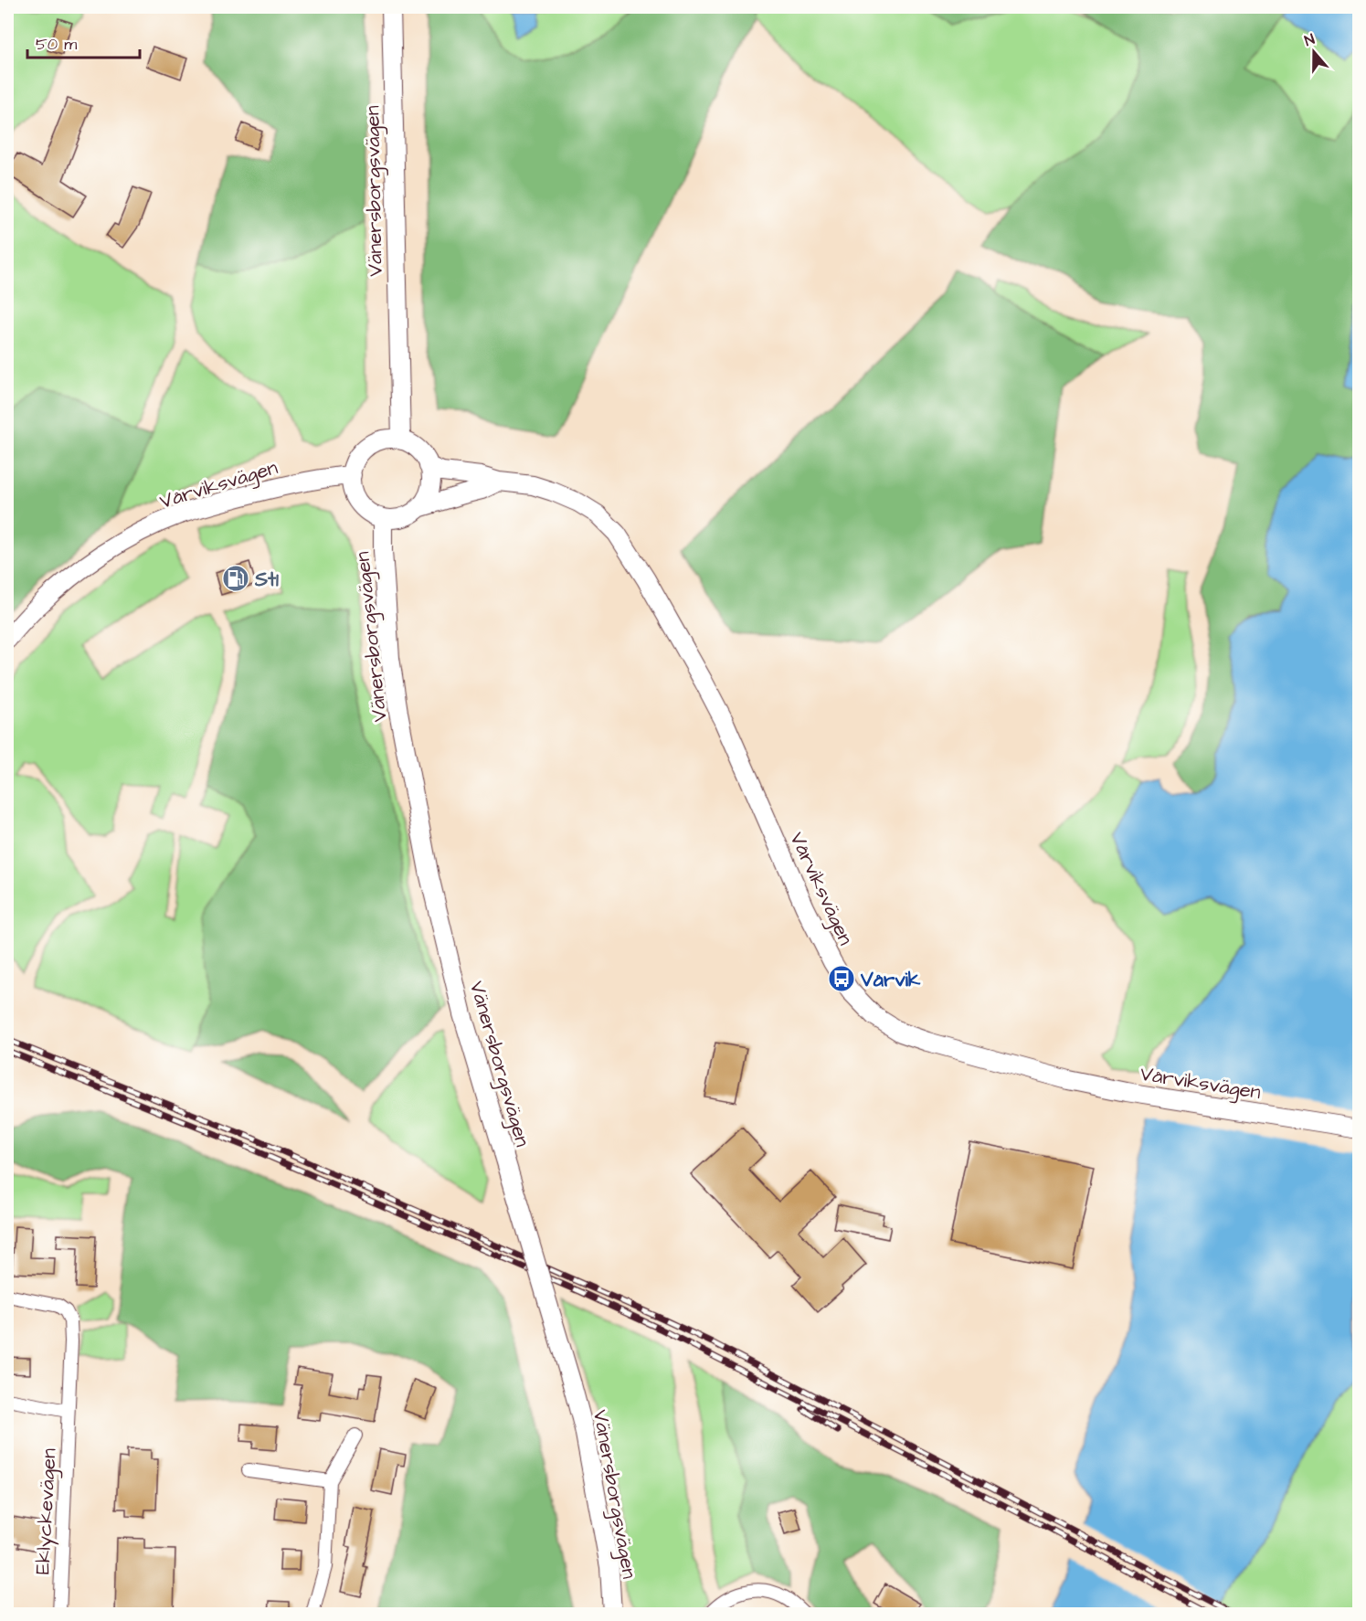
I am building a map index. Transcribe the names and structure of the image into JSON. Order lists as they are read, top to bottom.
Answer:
{
  "streets": {
    "main road": ["Vänersborgsvägen", "Vårviksvägen"],
    "street": ["Eklyckevägen"]
  },
  "crossings": [
    ["Vänersborgsvägen", "Vårviksvägen"]
  ],
  "places": {
    "fuel station": ["St1"],
    "bus stop": ["Vårvik"]
  },
  "scale_bar": "50 m",
  "north": "top"
}
